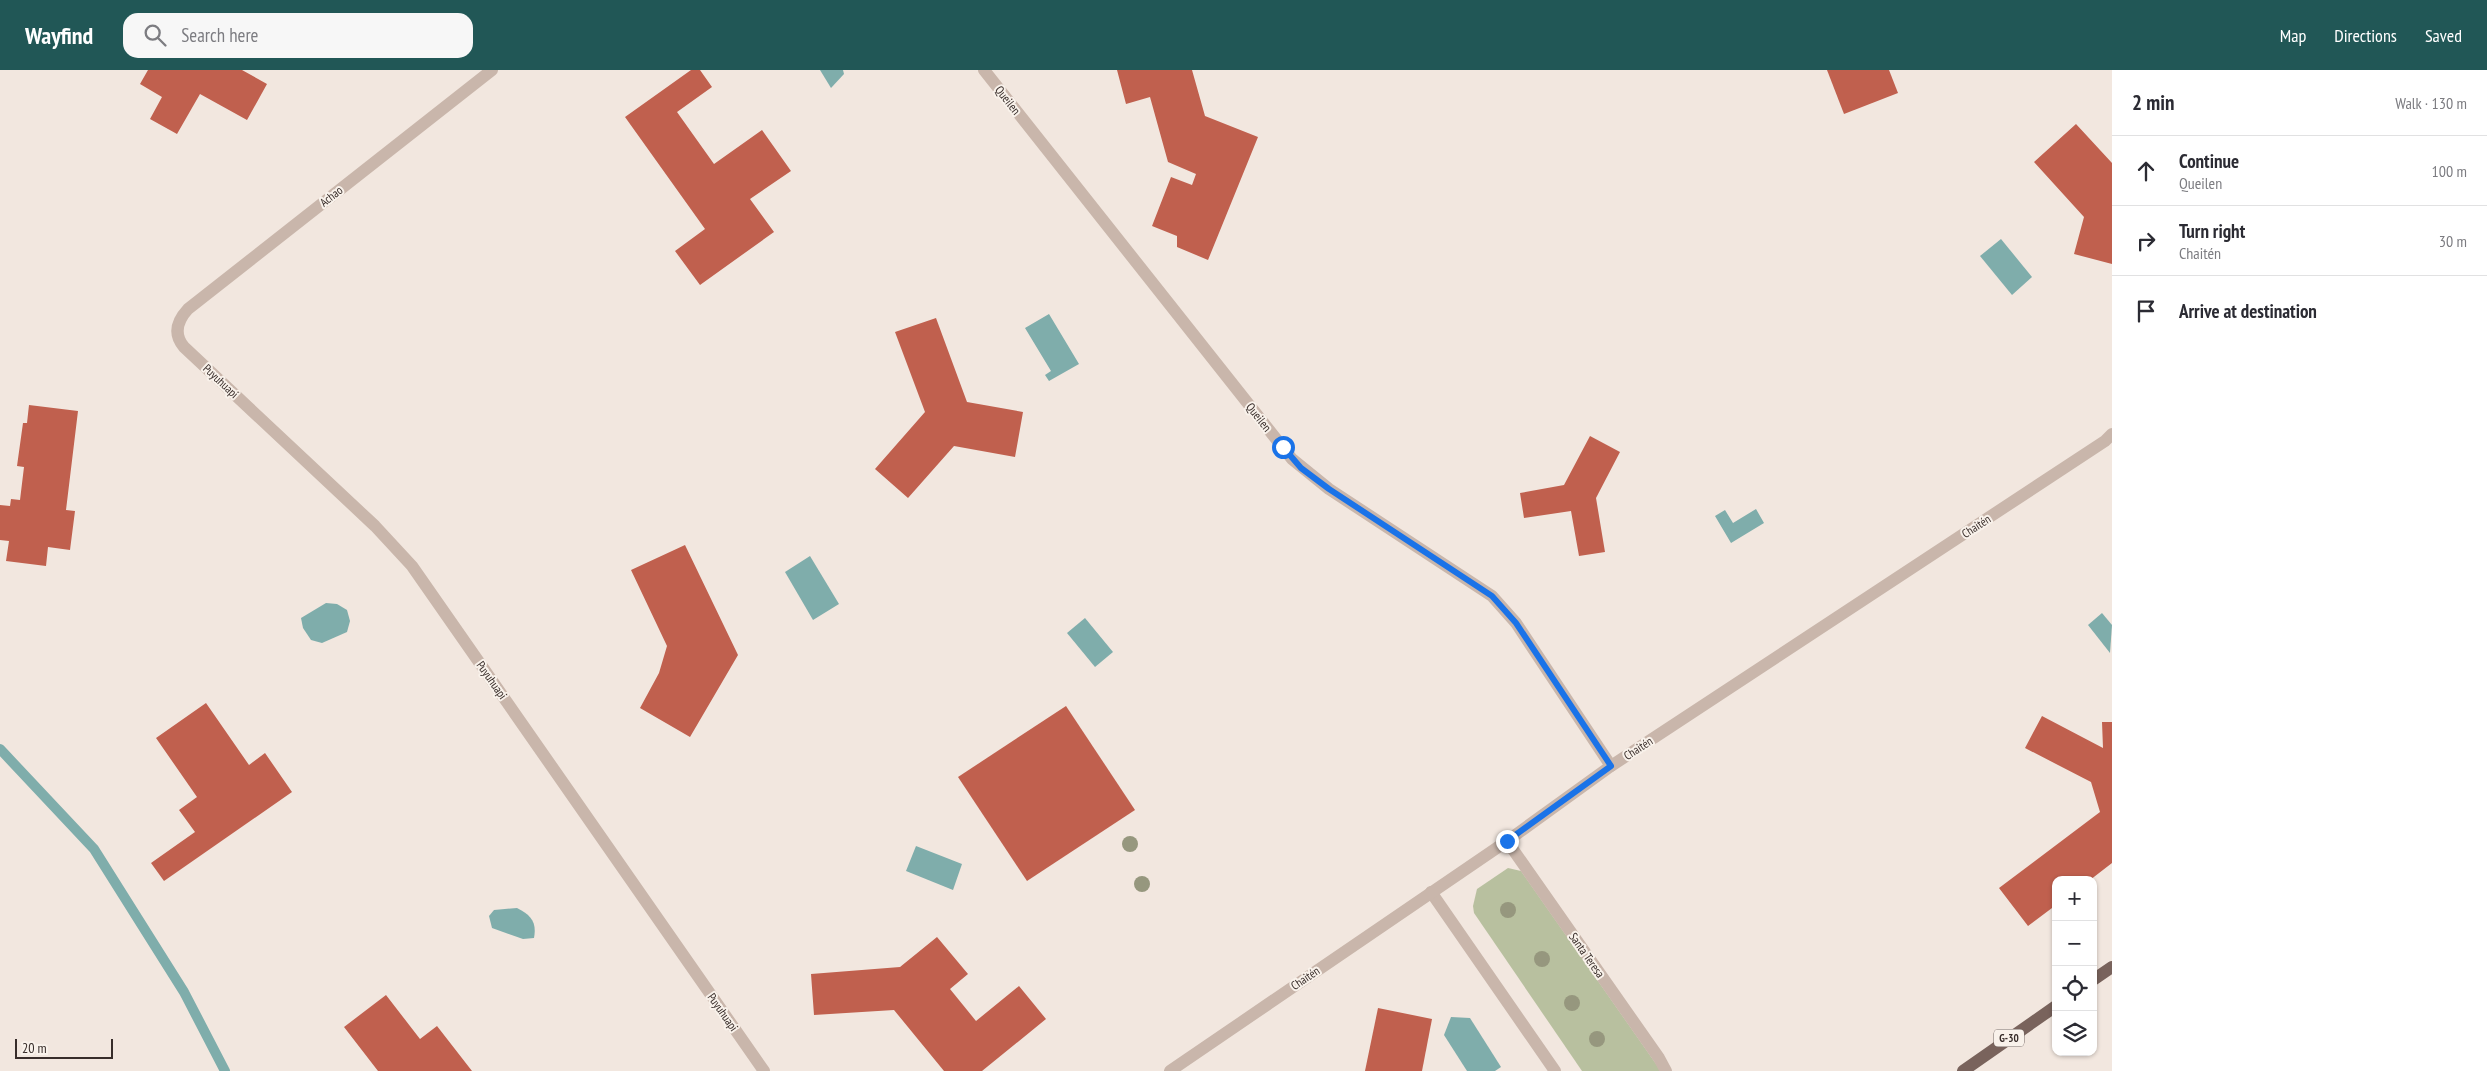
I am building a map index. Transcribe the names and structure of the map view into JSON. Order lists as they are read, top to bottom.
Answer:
{
  "streets": {
    "main road": ["G-30"],
    "street": [
      "Queilen",
      "Achao",
      "Puyuhuapi",
      "Chaitén",
      "Santa Teresa"
    ]
  },
  "crossings": [
    ["Queilen", "Chaitén"],
    ["Achao", "Puyuhuapi"],
    ["Chaitén", "Santa Teresa"]
  ],
  "scale_bar": "20 m",
  "page": {
    "header": "Wayfind",
    "search": "Search here",
    "nav": ["Map", "Directions", "Saved"],
    "heading": ["2 min", "Walk · 130 m"],
    "list": [
      ["Continue", "Queilen", "100 m"],
      ["Turn right", "Chaitén", "30 m"],
      "Arrive at destination"
    ],
    "map_buttons": ["+", "−"],
    "scale": "20 m"
  }
}
